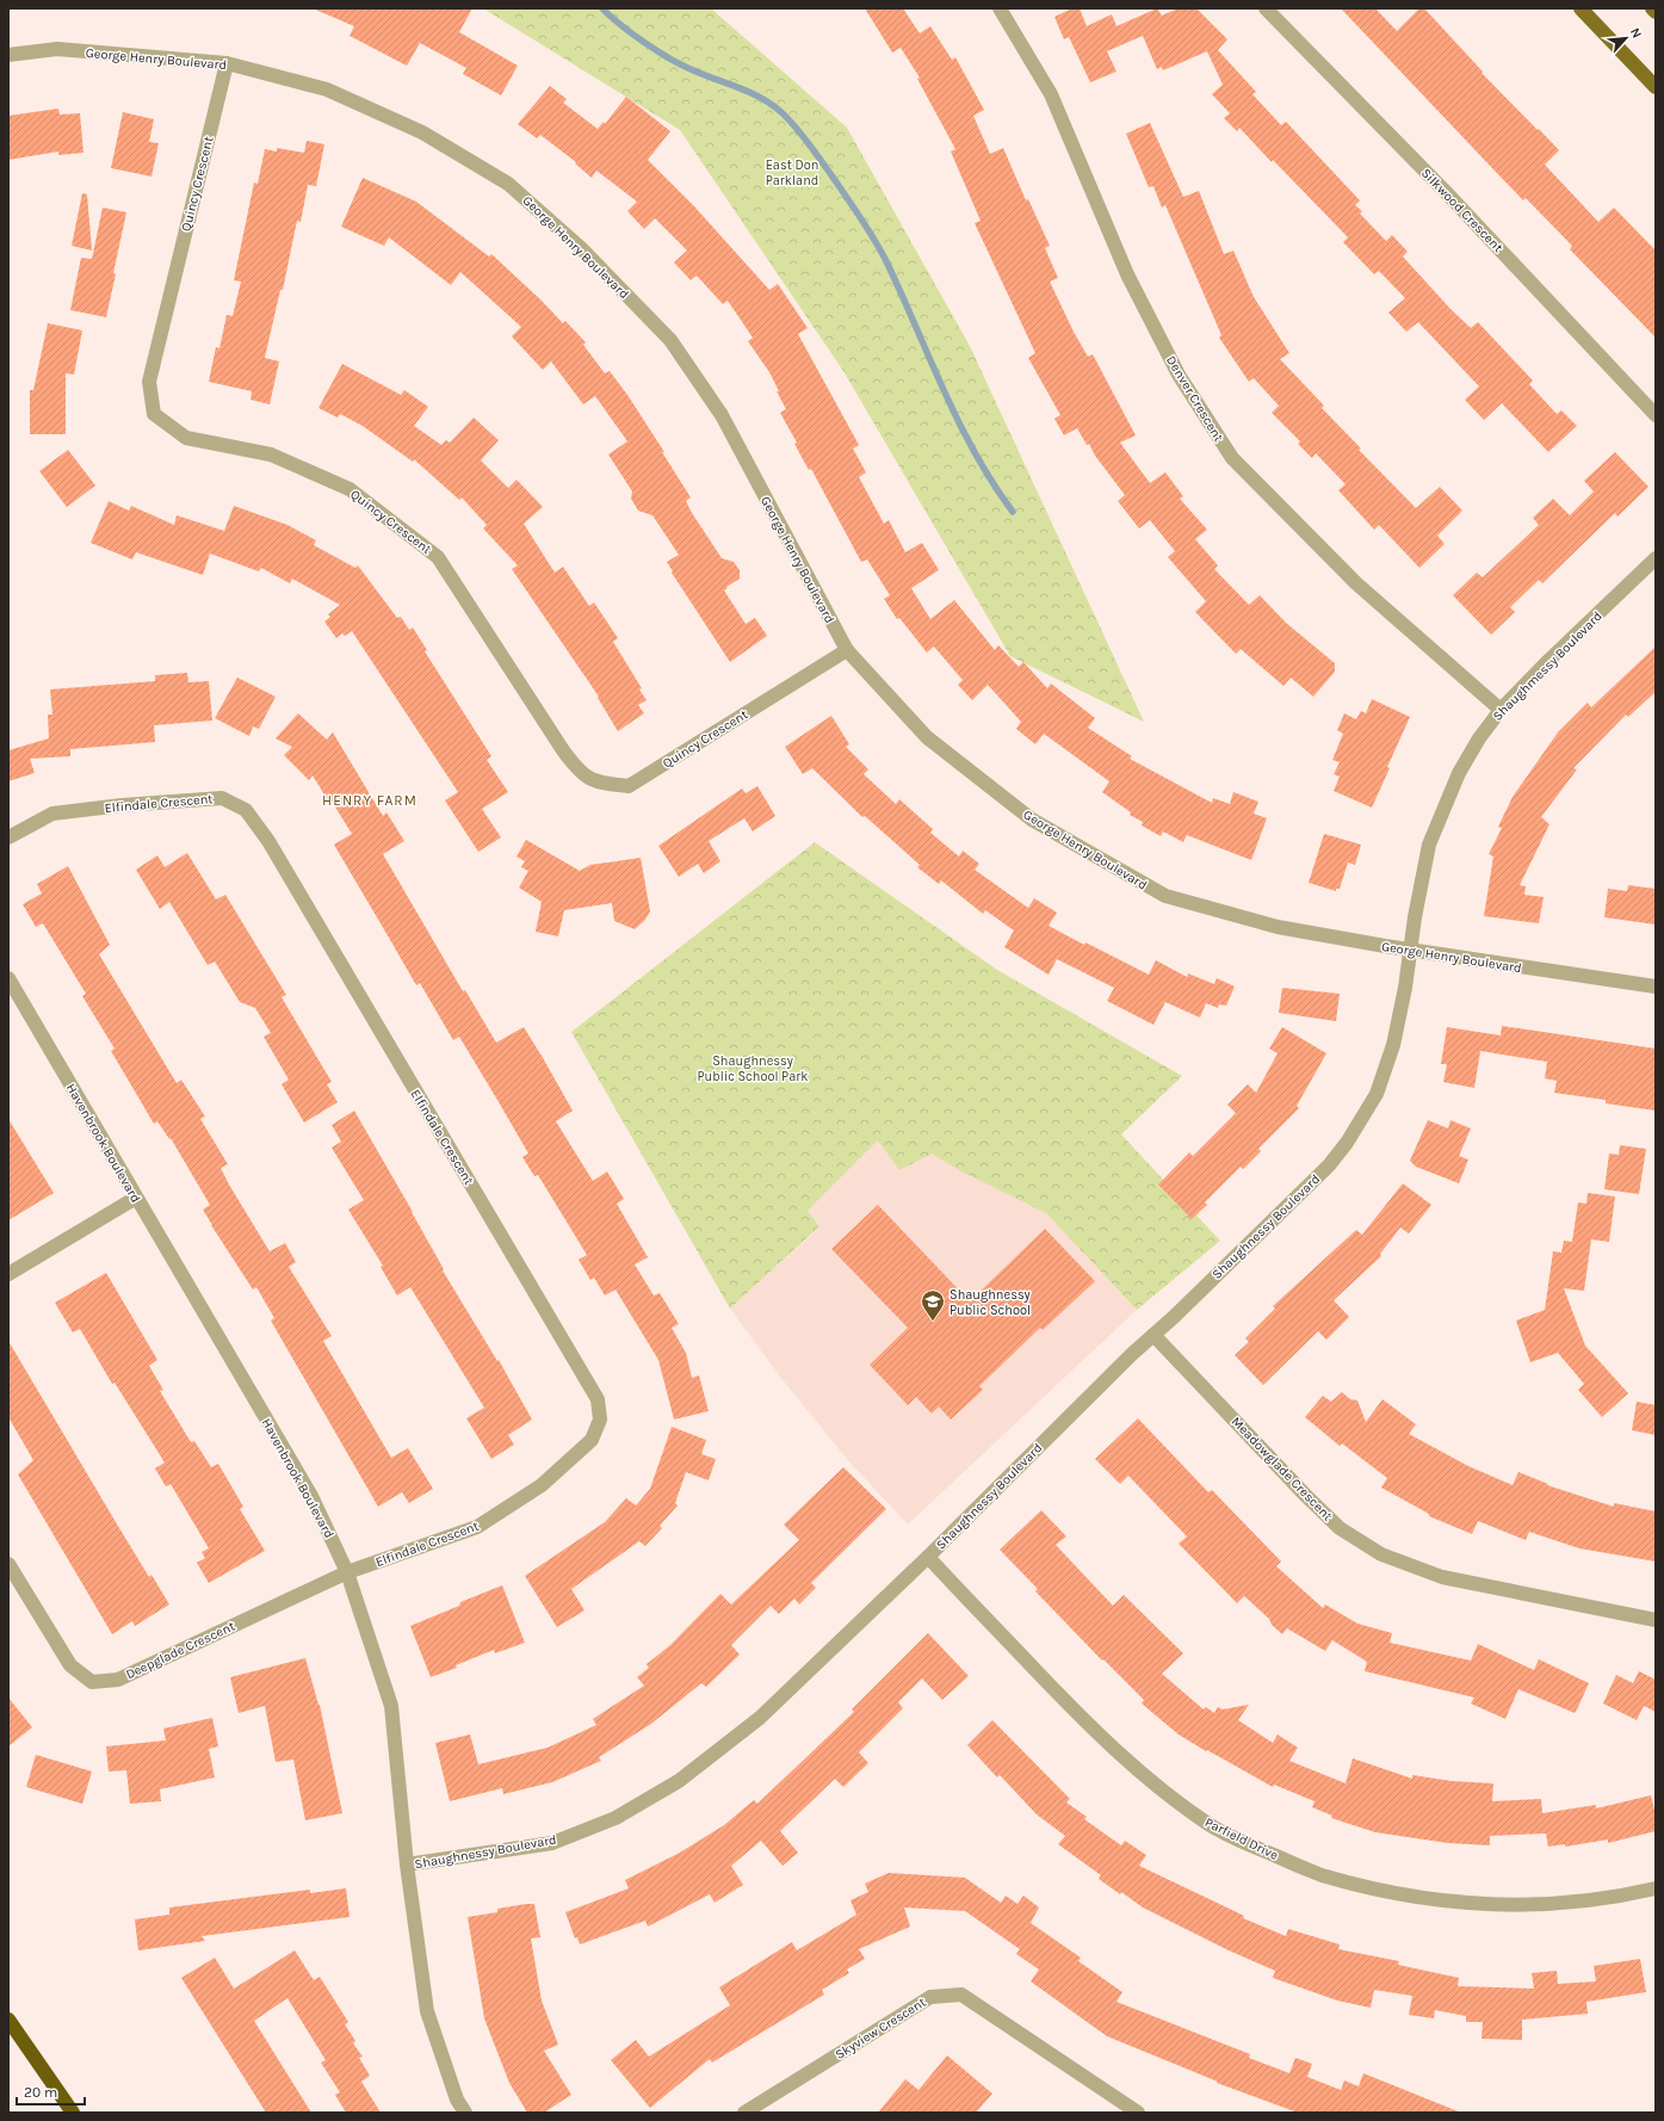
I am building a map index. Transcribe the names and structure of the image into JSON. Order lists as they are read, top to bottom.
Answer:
{
  "streets": {
    "street": [
      "George Henry Boulevard",
      "Quincy Crescent",
      "Silkwood Crescent",
      "Denver Crescent",
      "Shaughmessy Boulevard",
      "Elfindale Crescent",
      "Havenbrook Boulevard",
      "Shaughnessy Boulevard",
      "Meadowglade Crescent",
      "Deepglade Crescent",
      "Parfield Drive",
      "Skyview Crescent"
    ]
  },
  "crossings": [
    ["George Henry Boulevard", "Quincy Crescent"],
    ["George Henry Boulevard", "Shaughmessy Boulevard"],
    ["George Henry Boulevard", "Shaughnessy Boulevard"],
    ["Denver Crescent", "Shaughmessy Boulevard"],
    ["Shaughmessy Boulevard", "Shaughnessy Boulevard"],
    ["Elfindale Crescent", "Havenbrook Boulevard"],
    ["Elfindale Crescent", "Deepglade Crescent"],
    ["Havenbrook Boulevard", "Shaughnessy Boulevard"],
    ["Havenbrook Boulevard", "Deepglade Crescent"],
    ["Shaughnessy Boulevard", "Meadowglade Crescent"],
    ["Shaughnessy Boulevard", "Parfield Drive"]
  ],
  "districts": ["HENRY FARM"],
  "parks": ["East Don Parkland", "Shaughnessy Public School Park"],
  "places": {
    "school or university": ["Shaughnessy Public School"]
  },
  "scale_bar": "20 m",
  "north": "top right"
}
